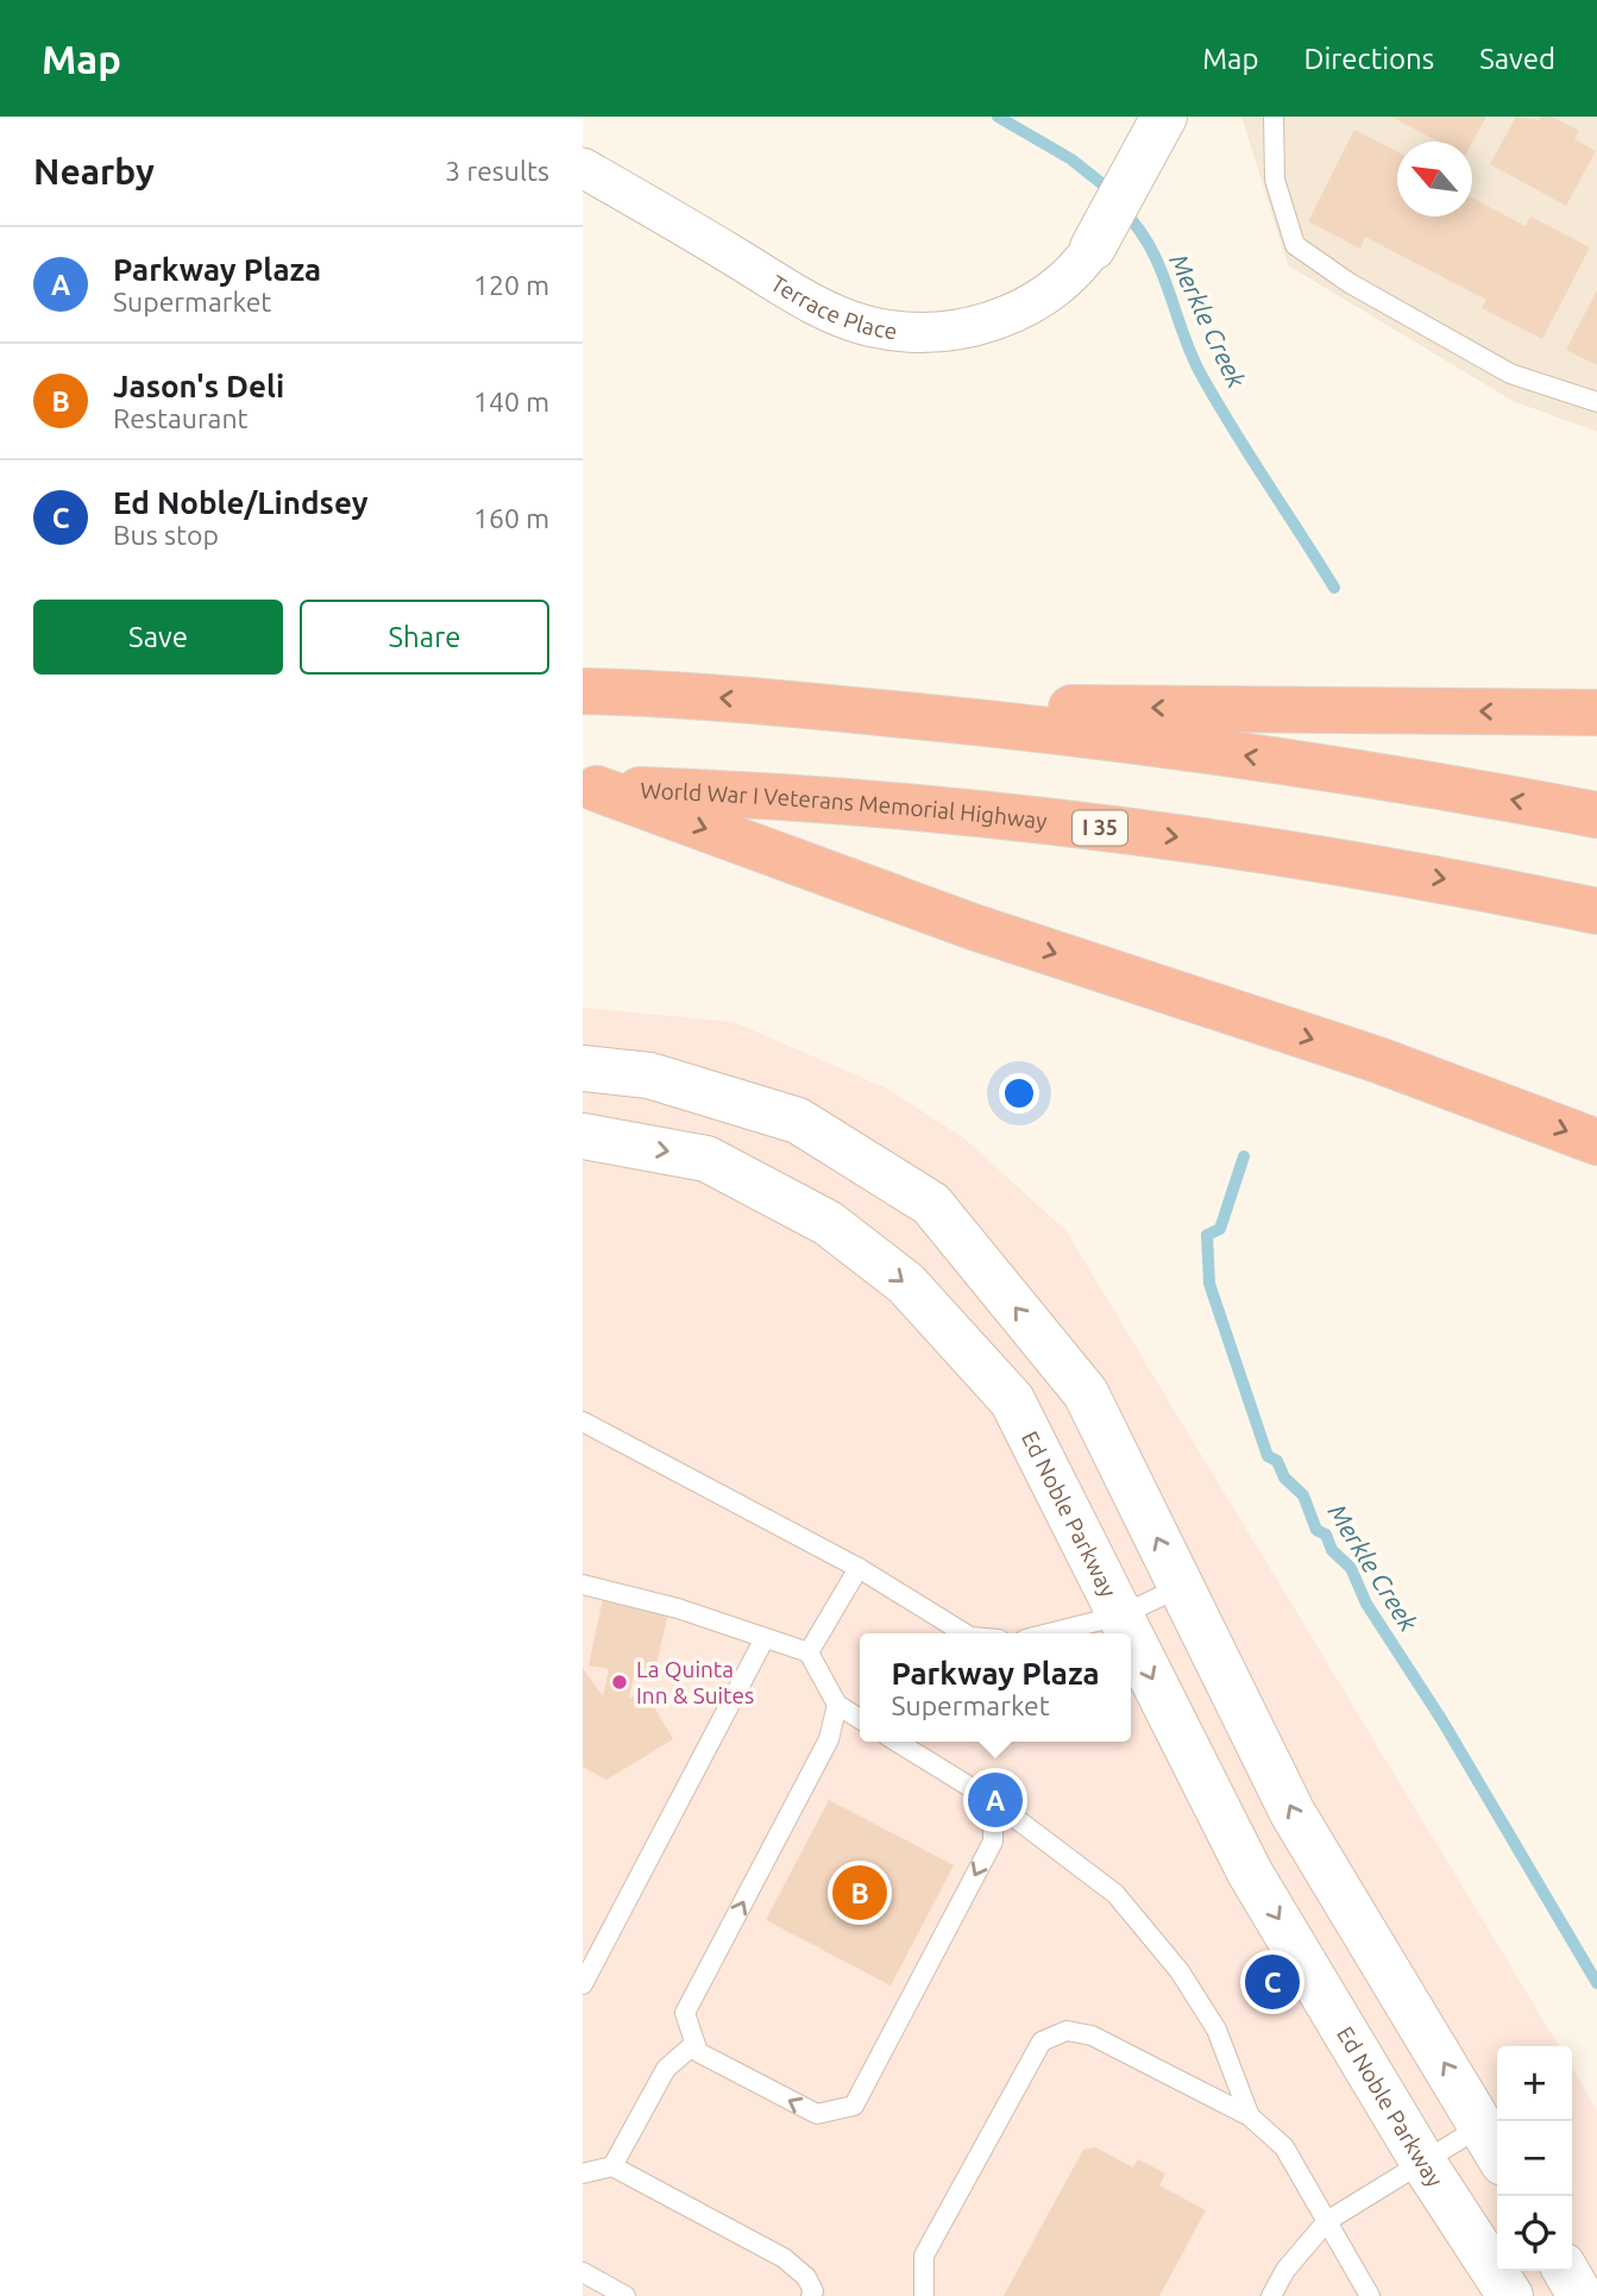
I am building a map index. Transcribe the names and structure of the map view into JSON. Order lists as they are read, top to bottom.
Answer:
{
  "streets": {
    "highway": ["World War I Veterans Memorial Highway", "I 35"],
    "main road": ["Ed Noble Parkway"],
    "street": ["Terrace Place"]
  },
  "water": ["Merkle Creek"],
  "places": ["La Quinta Inn & Suites"],
  "north": "top left",
  "page": {
    "header": "Map",
    "nav": ["Map", "Directions", "Saved"],
    "heading": ["Nearby", "3 results"],
    "list": [
      {
        "mark": "A",
        "name": "Parkway Plaza",
        "note": "Supermarket",
        "value": "120 m"
      },
      {
        "mark": "B",
        "name": "Jason's Deli",
        "note": "Restaurant",
        "value": "140 m"
      },
      {
        "mark": "C",
        "name": "Ed Noble/Lindsey",
        "note": "Bus stop",
        "value": "160 m"
      }
    ],
    "buttons": ["Save", "Share"],
    "popup": ["Parkway Plaza", "Supermarket"],
    "pins": ["A", "B", "C"],
    "map_buttons": ["+", "−"]
  }
}
